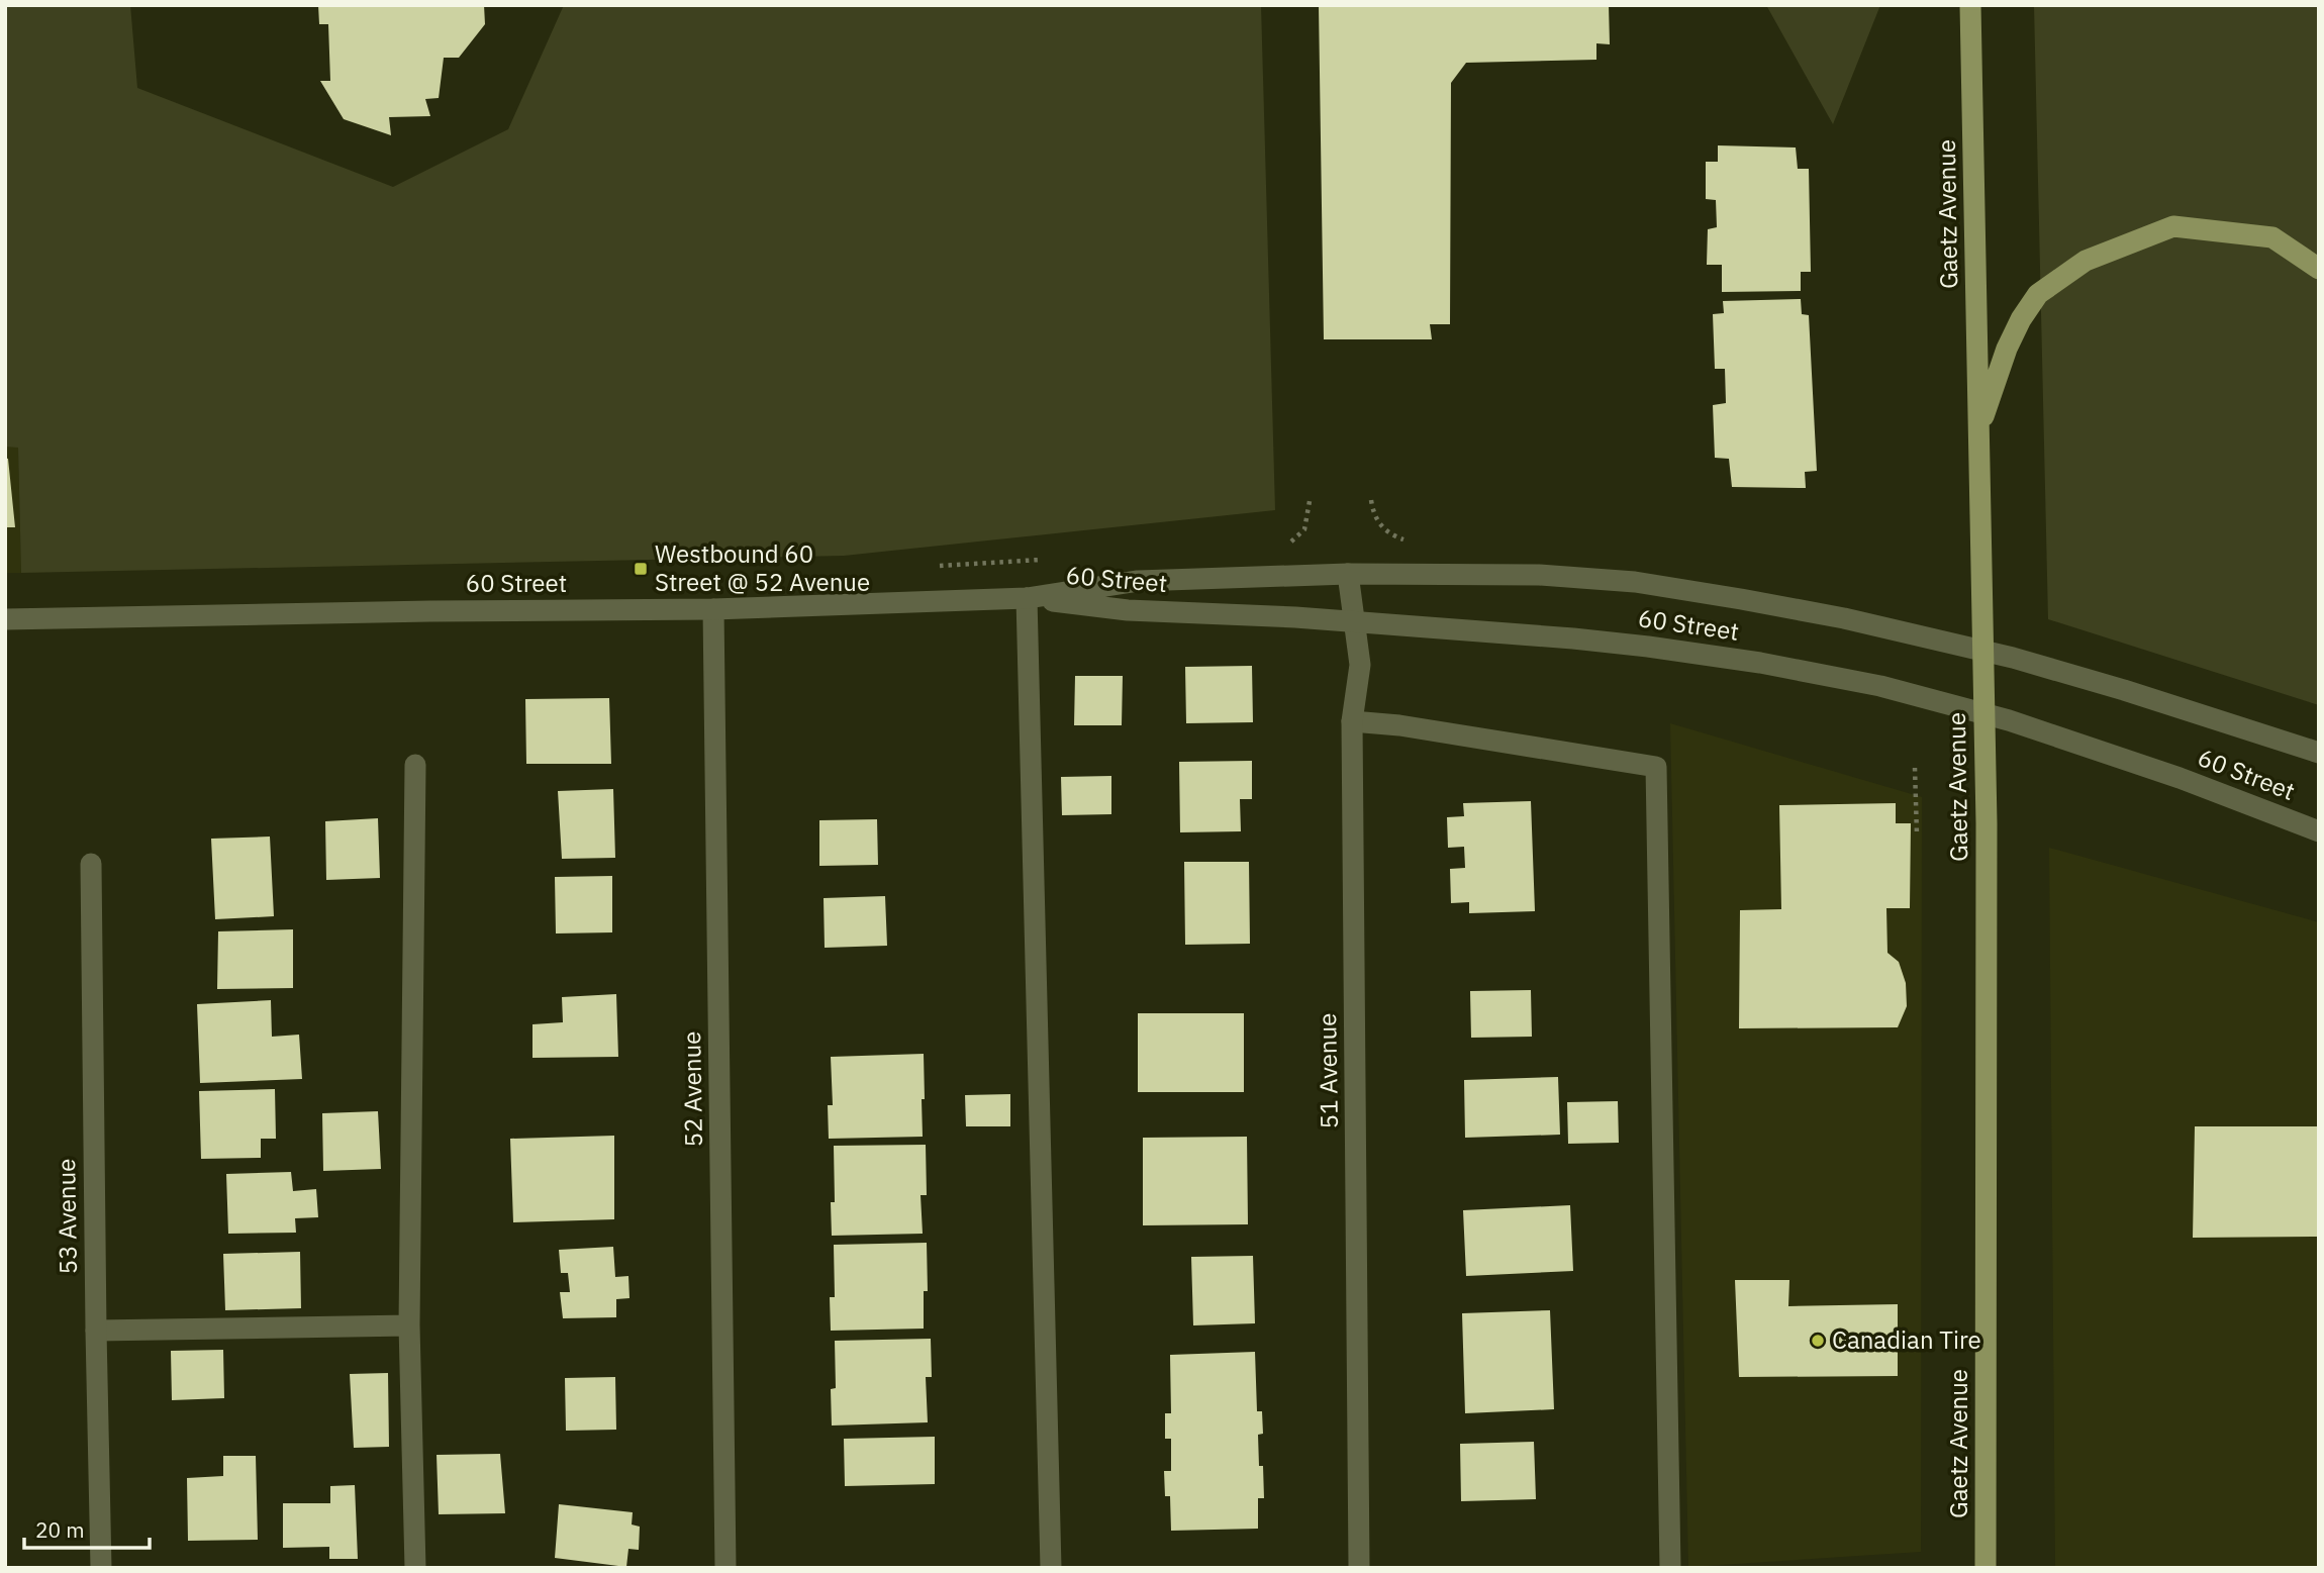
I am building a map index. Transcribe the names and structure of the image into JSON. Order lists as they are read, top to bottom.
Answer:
{
  "streets": {
    "main road": [
      "Gaetz Avenue",
      "60 Street",
      "51 Avenue",
      "52 Avenue",
      "53 Avenue"
    ]
  },
  "crossings": [
    ["60 Street", "51 Avenue"],
    ["60 Street", "52 Avenue"]
  ],
  "places": {
    "transit": ["Westbound 60 Street @ 52 Avenue"],
    "other": ["Canadian Tire"]
  },
  "scale_bar": "20 m"
}
